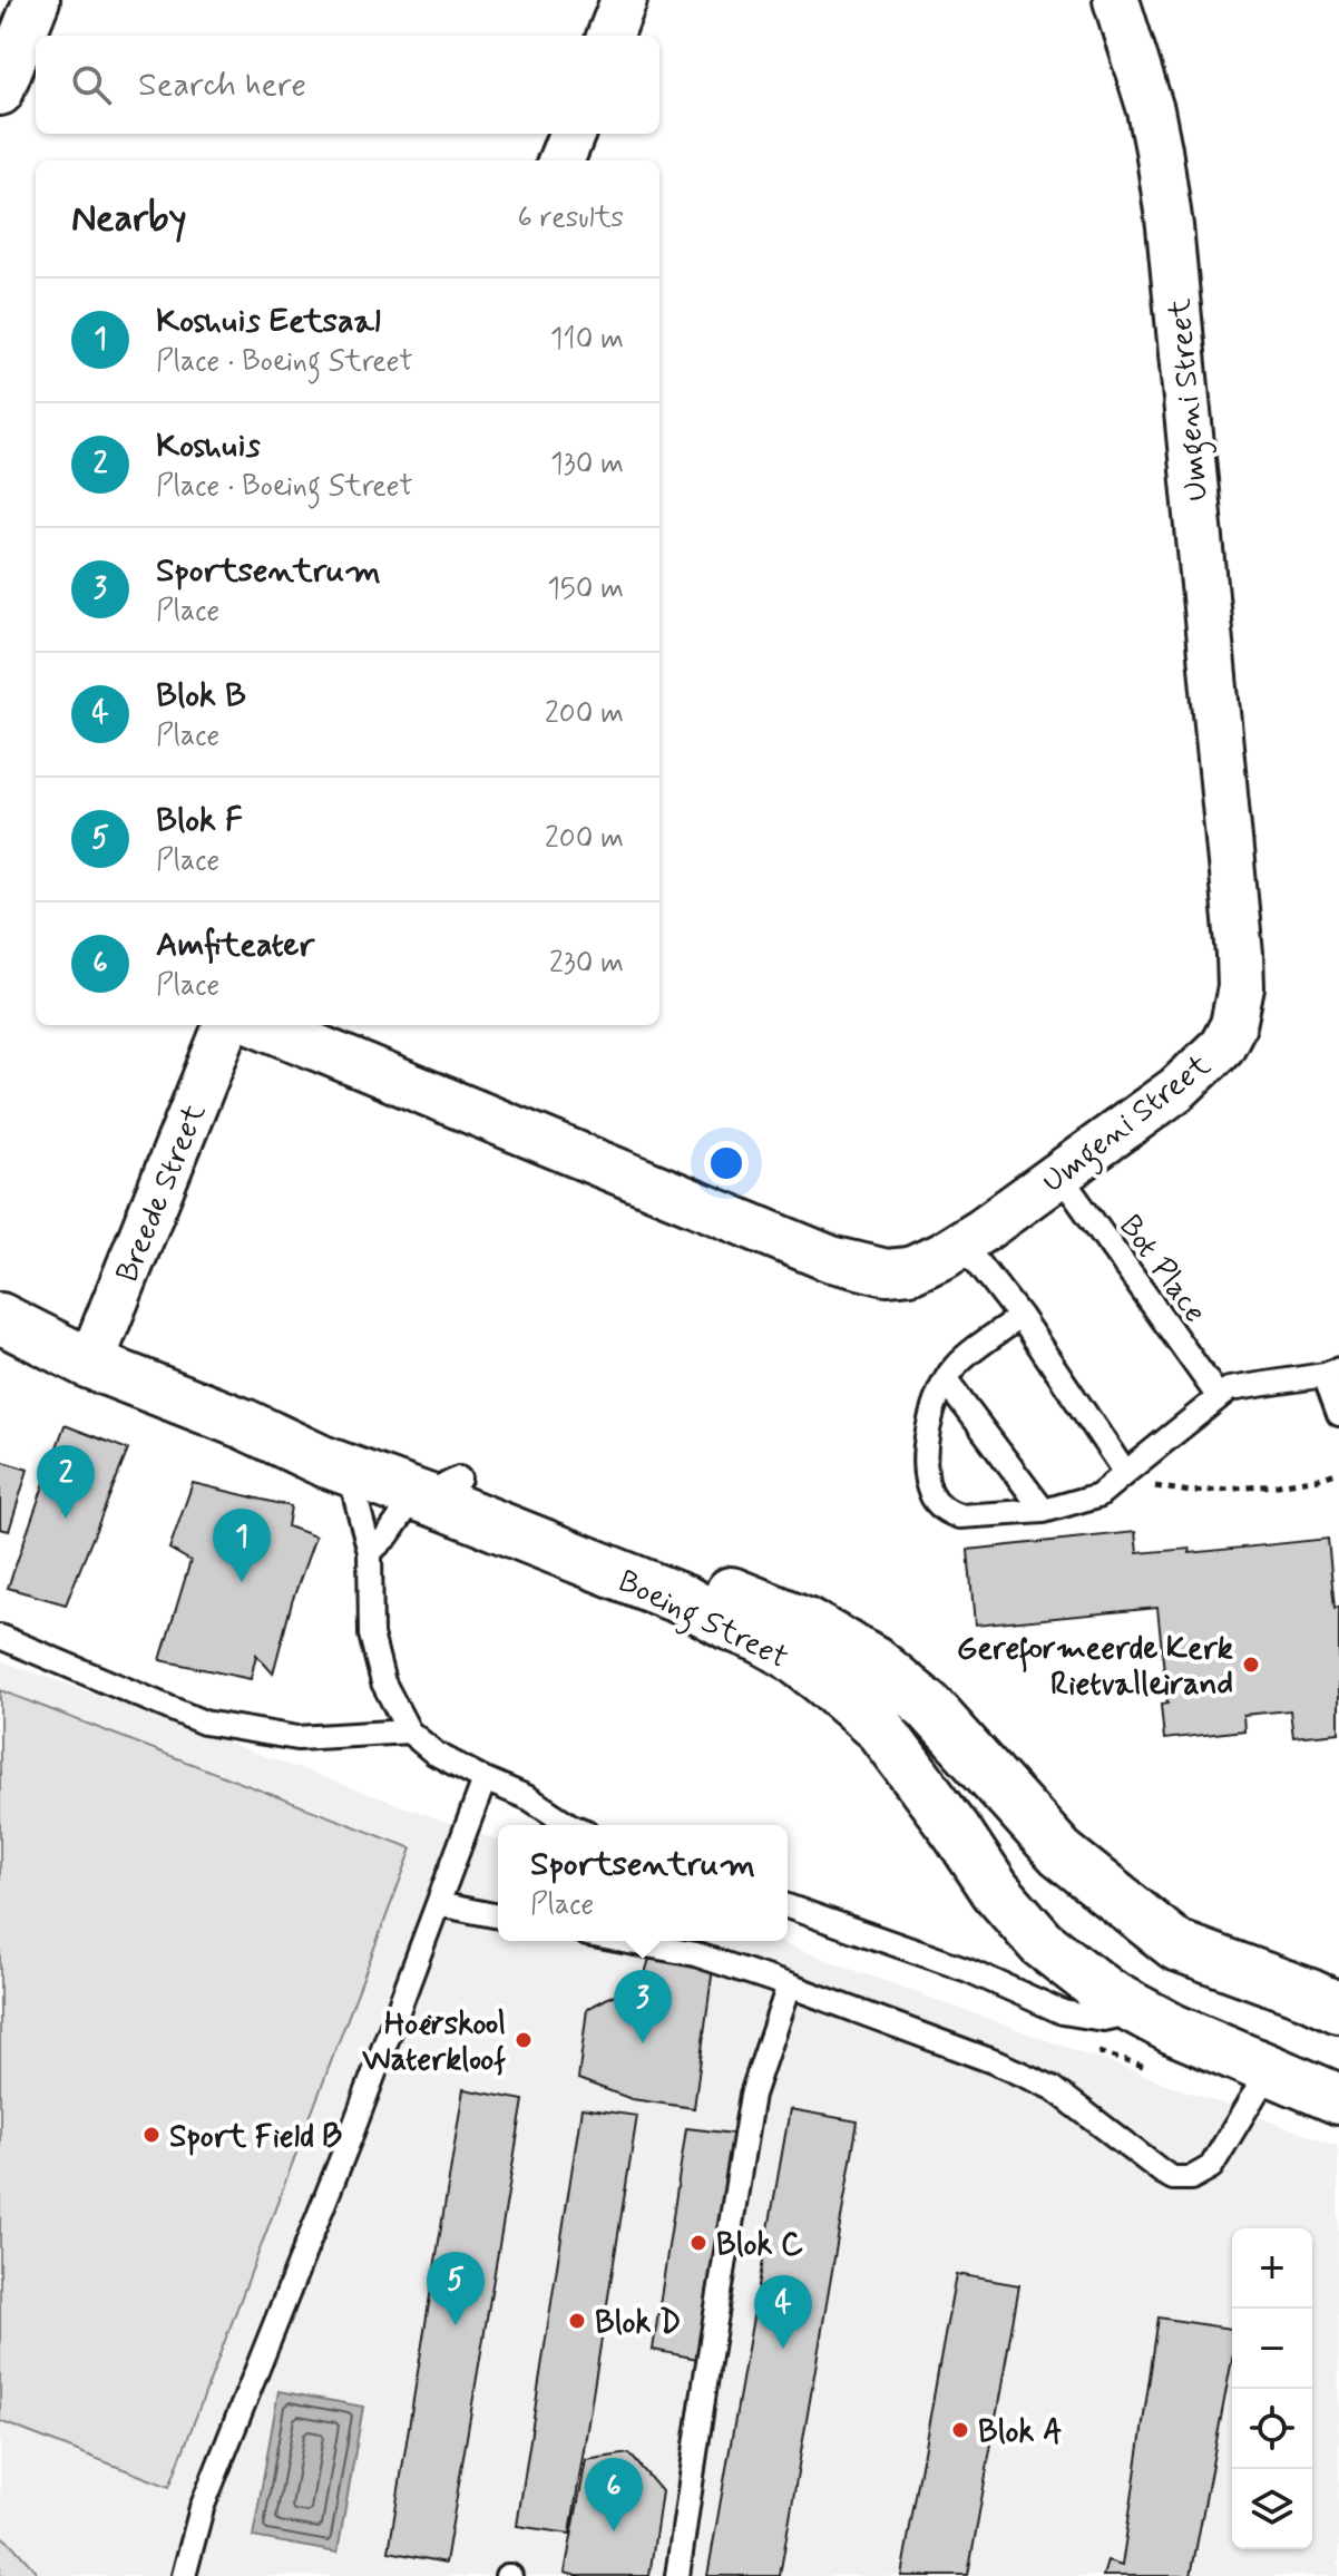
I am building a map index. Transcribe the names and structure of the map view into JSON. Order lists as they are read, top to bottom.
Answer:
{
  "streets": {
    "street": ["Umgeni Street", "Breede Street", "Boeing Street"],
    "lane": ["Bot Place"]
  },
  "crossings": [
    ["Umgeni Street", "Bot Place"],
    ["Breede Street", "Boeing Street"]
  ],
  "places": [
    "Gereformeerde Kerk Rietvalleirand",
    "Hoërskool Waterkloof",
    "Sport Field B",
    "Blok C",
    "Blok D",
    "Blok A"
  ],
  "page": {
    "search": "Search here",
    "heading": ["Nearby", "6 results"],
    "list": [
      {
        "mark": "1",
        "name": "Koshuis Eetsaal",
        "note": "Place · Boeing Street",
        "value": "110 m"
      },
      {
        "mark": "2",
        "name": "Koshuis",
        "note": "Place · Boeing Street",
        "value": "130 m"
      },
      {
        "mark": "3",
        "name": "Sportsentrum",
        "note": "Place",
        "value": "150 m"
      },
      {
        "mark": "4",
        "name": "Blok B",
        "note": "Place",
        "value": "200 m"
      },
      {
        "mark": "5",
        "name": "Blok F",
        "note": "Place",
        "value": "200 m"
      },
      {
        "mark": "6",
        "name": "Amfiteater",
        "note": "Place",
        "value": "230 m"
      }
    ],
    "pins": [
      "2",
      "1",
      "3",
      "5",
      "4",
      "6"
    ],
    "popup": ["Sportsentrum", "Place"],
    "map_buttons": ["+", "−"]
  }
}
